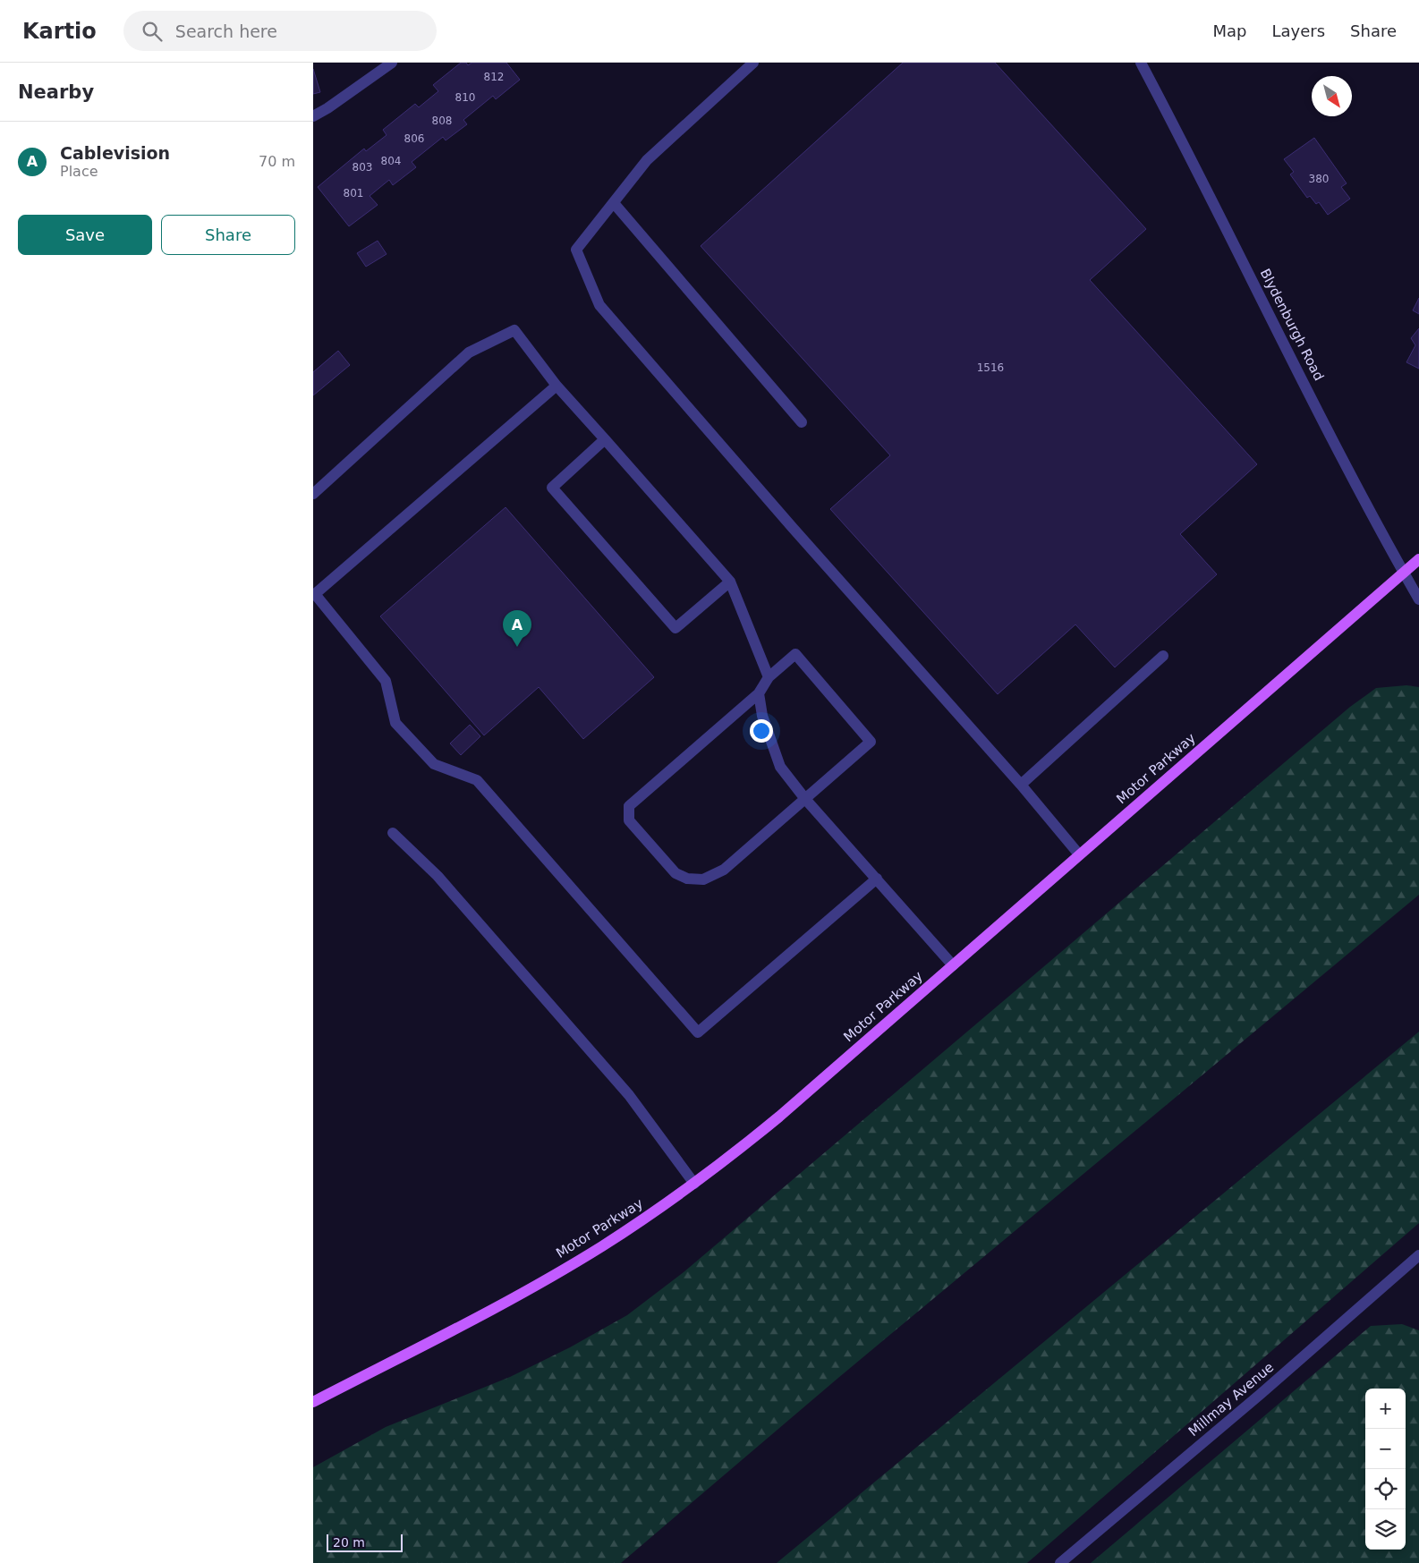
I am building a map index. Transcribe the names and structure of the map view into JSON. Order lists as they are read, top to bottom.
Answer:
{
  "streets": {
    "main road": ["Motor Parkway"],
    "street": ["Blydenburgh Road", "Millmay Avenue"]
  },
  "crossings": [
    ["Blydenburgh Road", "Motor Parkway"]
  ],
  "house_numbers": [
    "812",
    "810",
    "808",
    "806",
    "804",
    "803",
    "380",
    "801",
    "1516"
  ],
  "scale_bar": "20 m",
  "north": "bottom right",
  "page": {
    "header": "Kartio",
    "search": "Search here",
    "nav": ["Map", "Layers", "Share"],
    "heading": "Nearby",
    "list": [
      {
        "mark": "A",
        "name": "Cablevision",
        "note": "Place",
        "value": "70 m"
      }
    ],
    "buttons": ["Save", "Share"],
    "pins": "A",
    "map_buttons": ["+", "−"],
    "scale": "20 m"
  }
}
